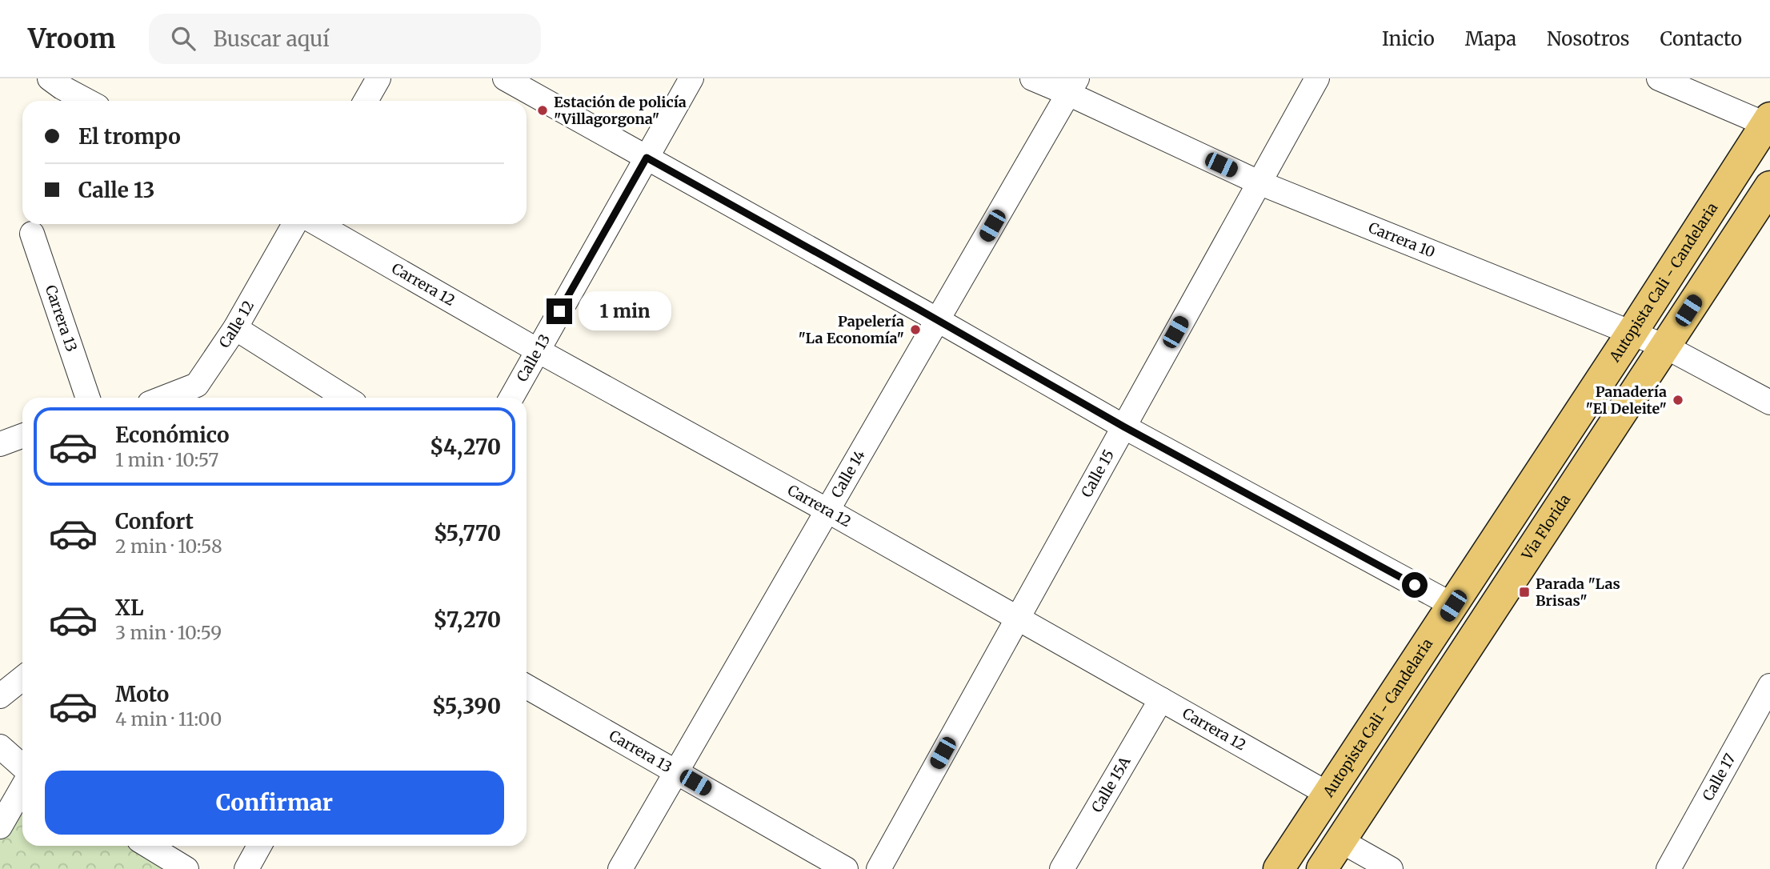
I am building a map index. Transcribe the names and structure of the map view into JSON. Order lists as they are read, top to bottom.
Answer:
{
  "streets": {
    "main road": ["Autopista Cali - Candelaria", "Via Florida"],
    "street": [
      "Carrera 10",
      "Carrera 12",
      "Carrera 13",
      "Calle 12",
      "Calle 13",
      "Calle 15",
      "Calle 14",
      "Calle 17",
      "Calle 15A"
    ]
  },
  "crossings": [
    ["Carrera 10", "Autopista Cali - Candelaria"],
    ["Carrera 10", "Calle 15"],
    ["Carrera 10", "Calle 14"],
    ["Carrera 10", "Via Florida"],
    ["Autopista Cali - Candelaria", "Carrera 12"],
    ["Carrera 12", "Calle 13"],
    ["Carrera 12", "Calle 15"],
    ["Carrera 12", "Calle 14"],
    ["Carrera 12", "Calle 15A"],
    ["Carrera 13", "Calle 14"]
  ],
  "places": {
    "other": ["Estación de policía \"Villagorgona\"", "Papelería \"La Economía\"", "Panadería \"El Deleite\""],
    "transit": ["Parada \"Las Brisas\""]
  },
  "page": {
    "header": "Vroom",
    "search": "Buscar aquí",
    "nav": [
      "Inicio",
      "Mapa",
      "Nosotros",
      "Contacto"
    ],
    "banner": ["El trompo", "Calle 13"],
    "bubble": "1 min",
    "list": [
      {
        "name": "Económico",
        "note": "1 min · 10:57",
        "value": "$4,270"
      },
      {
        "name": "Confort",
        "note": "2 min · 10:58",
        "value": "$5,770"
      },
      {
        "name": "XL",
        "note": "3 min · 10:59",
        "value": "$7,270"
      },
      {
        "name": "Moto",
        "note": "4 min · 11:00",
        "value": "$5,390"
      }
    ],
    "buttons": "Confirmar"
  }
}
